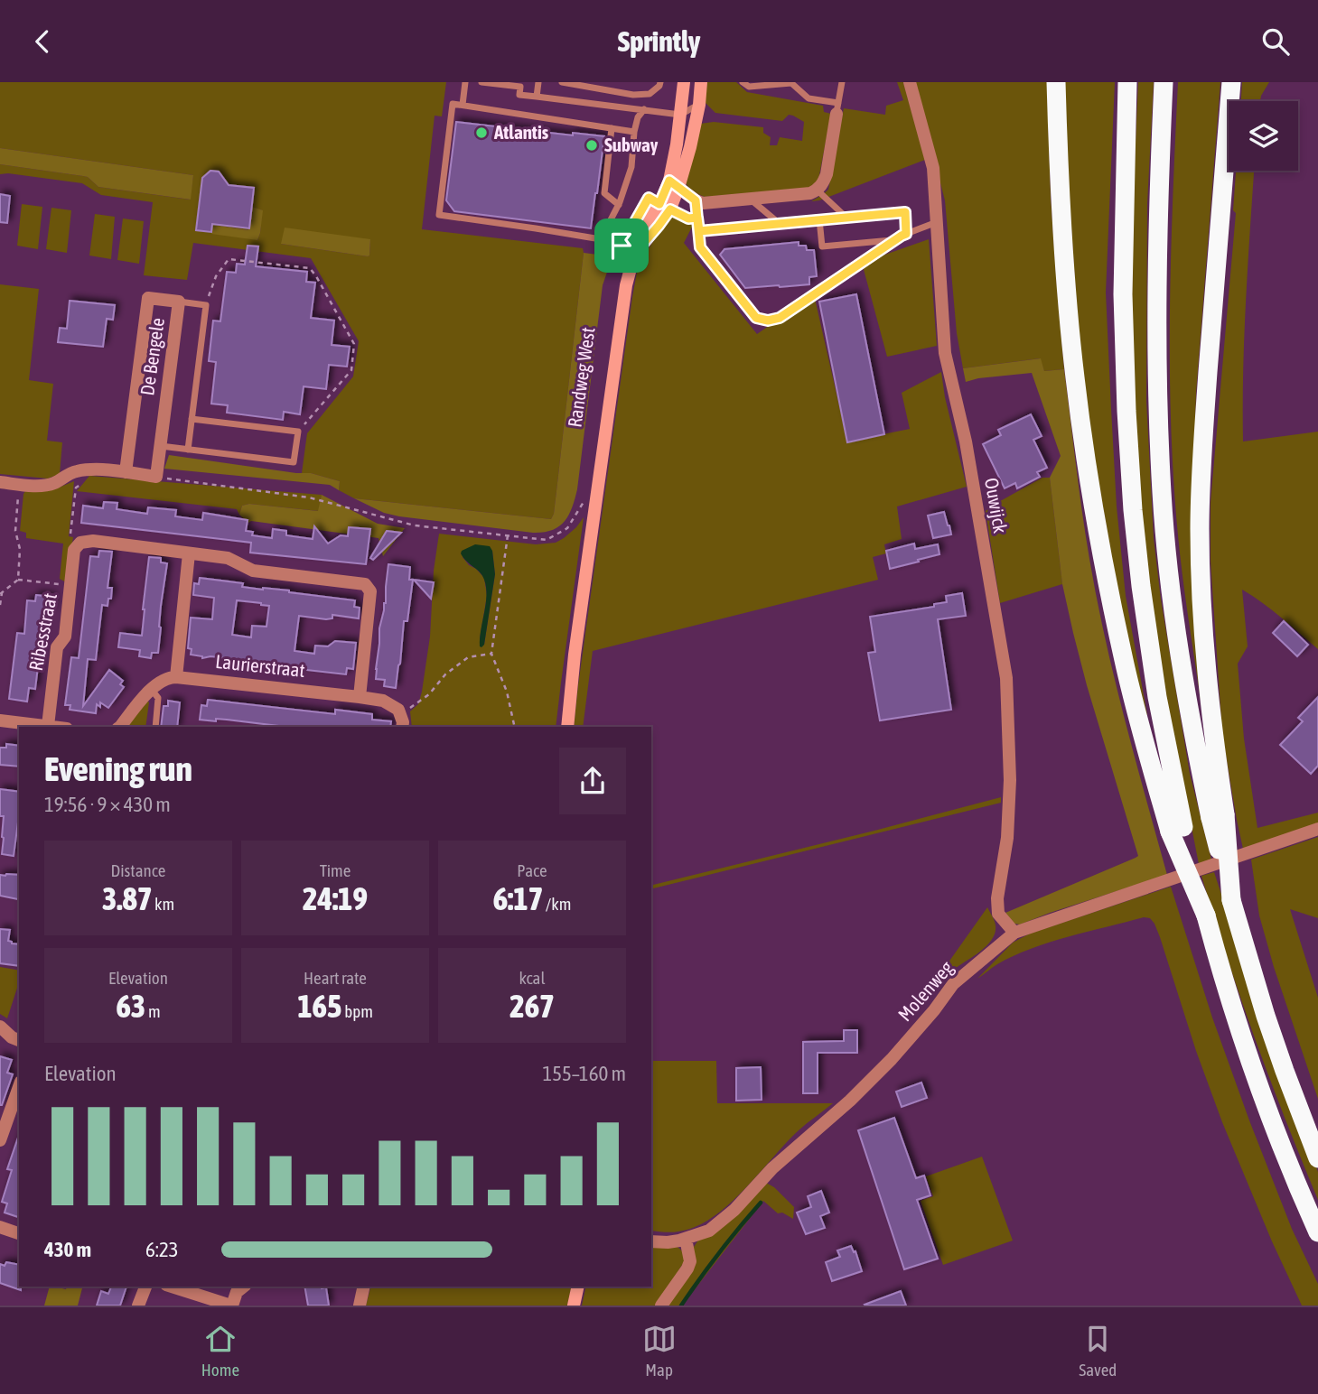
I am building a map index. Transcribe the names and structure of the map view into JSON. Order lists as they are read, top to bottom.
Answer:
{
  "streets": {
    "street": [
      "De Bengele",
      "Randweg West",
      "Ouwijck",
      "Ribesstraat",
      "Laurierstraat",
      "Molenweg"
    ]
  },
  "crossings": [
    ["Ouwijck", "Molenweg"]
  ],
  "places": ["Atlantis", "Subway"],
  "page": {
    "header": "Sprintly",
    "heading": ["Evening run", "19:56 · 9 × 430 m"],
    "stats": [
      ["Distance", "3.87 km"],
      ["Time", "24:19"],
      ["Pace", "6:17 /km"],
      ["Elevation", "63 m"],
      ["Heart rate", "165 bpm"],
      ["kcal", "267"]
    ],
    "chart": ["Elevation", "155–160 m"],
    "list": [
      {
        "name": "430 m",
        "note": "6:23"
      }
    ],
    "tabs": ["Home", "Map", "Saved"]
  }
}
